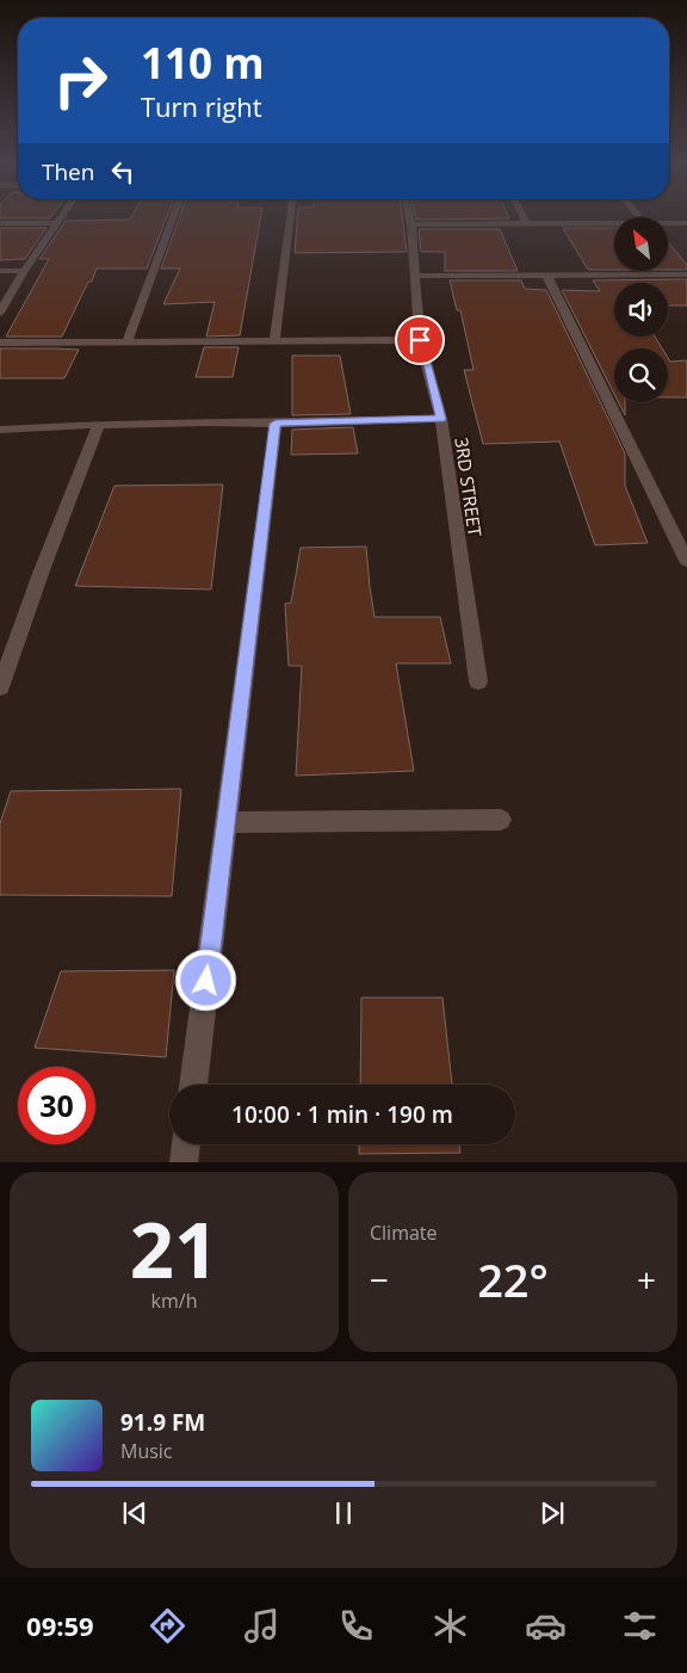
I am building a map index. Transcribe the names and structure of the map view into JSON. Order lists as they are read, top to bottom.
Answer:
{
  "streets": {
    "street": ["3RD STREET"]
  },
  "north": "top left",
  "page": {
    "turn": ["110 m", "Turn right"],
    "then": "Then",
    "limit": "30",
    "trip": "10:00 · 1 min · 190 m",
    "tile": [
      ["21", "km/h"],
      "Climate"
    ],
    "heat": ["−", "22°", "+"],
    "song": ["91.9 FM", "Music"],
    "tabs": "09:59"
  }
}
